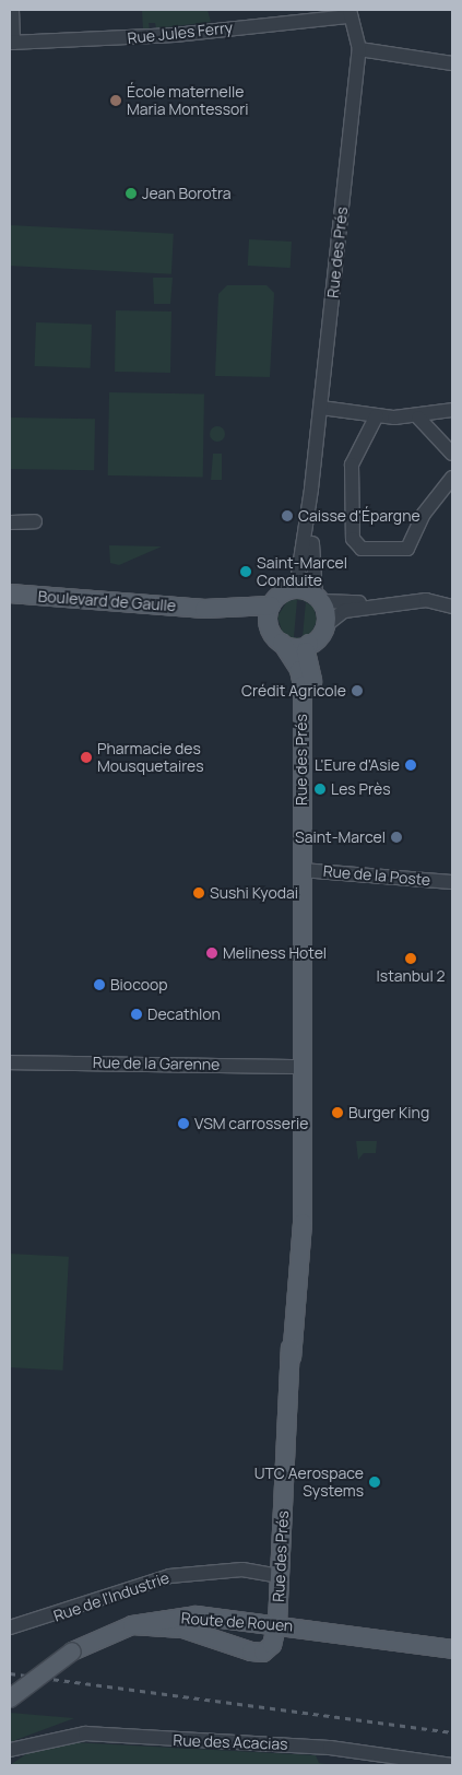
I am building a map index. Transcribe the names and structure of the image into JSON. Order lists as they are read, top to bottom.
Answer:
{
  "streets": {
    "main road": ["Rue des Prés", "Boulevard de Gaulle", "Route de Rouen"],
    "street": [
      "Rue Jules Ferry",
      "Rue de la Poste",
      "Rue de la Garenne",
      "Rue de l'Industrie",
      "Rue des Acacias"
    ]
  },
  "crossings": [
    ["Rue Jules Ferry", "Rue des Prés"],
    ["Rue des Prés", "Boulevard de Gaulle"],
    ["Rue des Prés", "Rue de la Poste"],
    ["Rue des Prés", "Rue de la Garenne"],
    ["Rue des Prés", "Rue de l'Industrie"],
    ["Rue des Prés", "Route de Rouen"]
  ],
  "places": [
    "École maternelle Maria Montessori",
    "Jean Borotra",
    "Caisse d'Épargne",
    "Saint-Marcel Conduite",
    "Crédit Agricole",
    "Pharmacie des Mousquetaires",
    "L'Eure d'Asie",
    "Les Près",
    "Saint-Marcel",
    "Sushi Kyodai",
    "Meliness Hotel",
    "Istanbul 2",
    "Biocoop",
    "Decathlon",
    "Burger King",
    "VSM carrosserie",
    "UTC Aerospace Systems"
  ]
}
